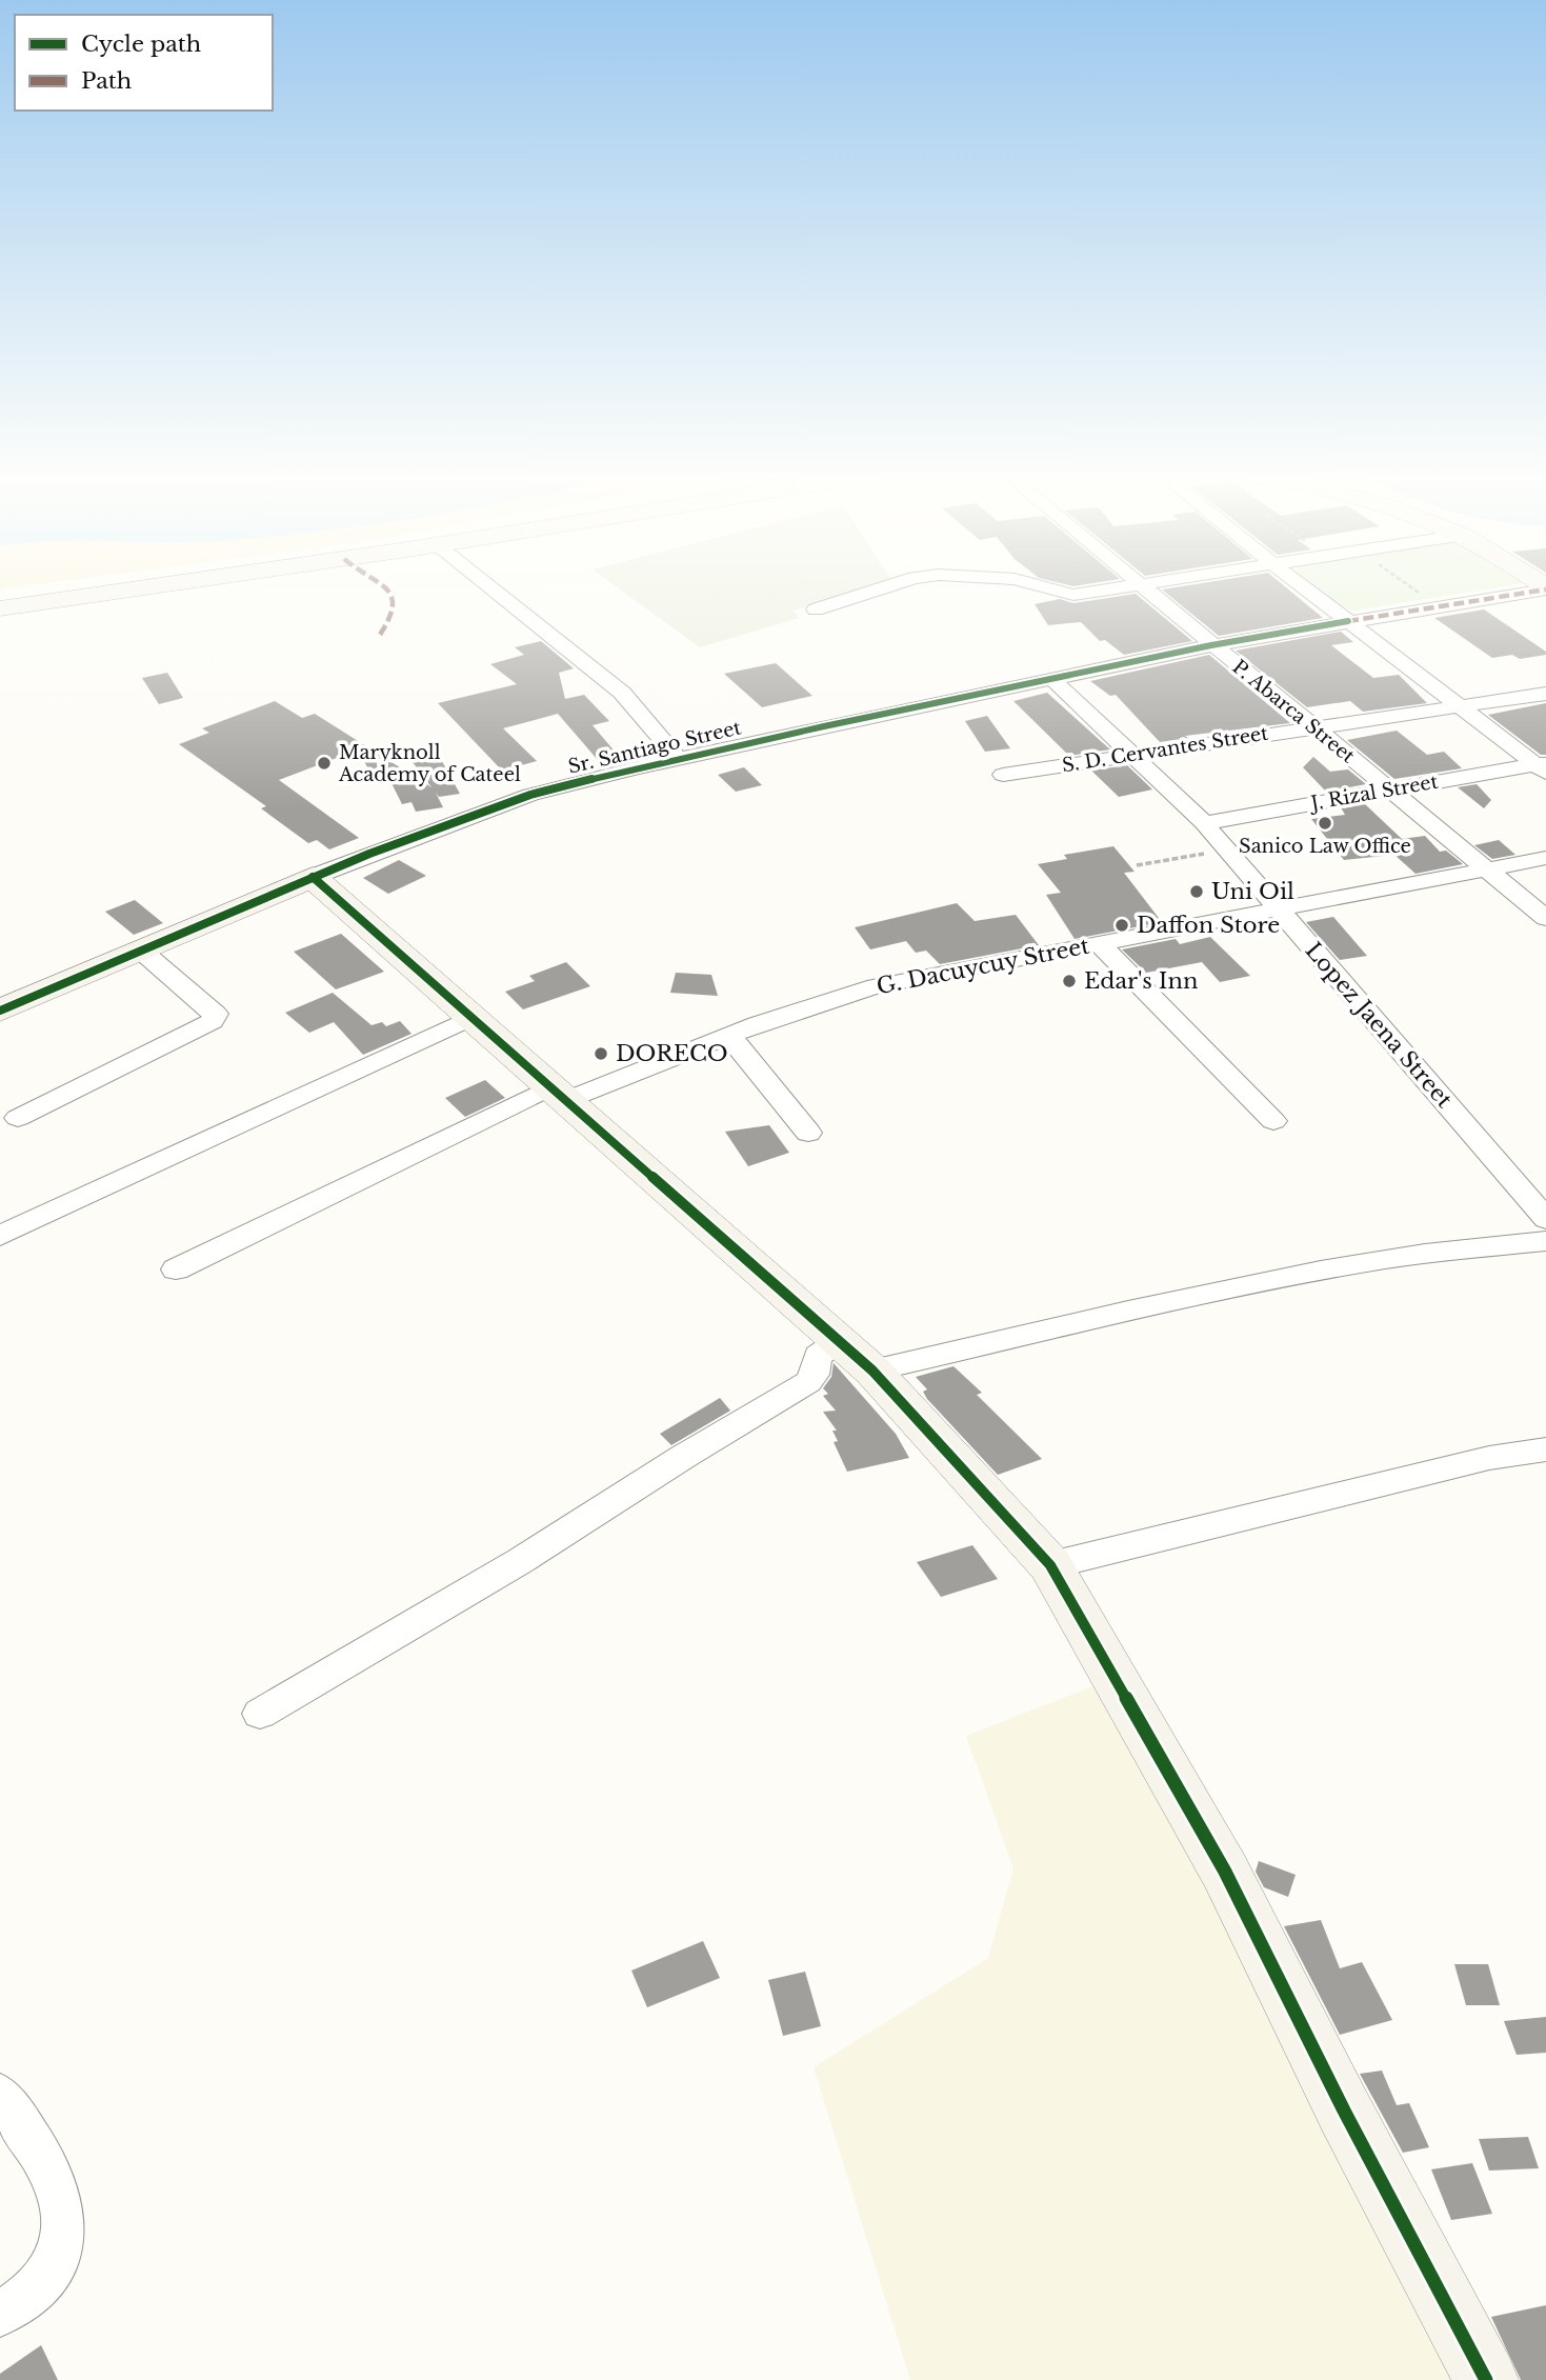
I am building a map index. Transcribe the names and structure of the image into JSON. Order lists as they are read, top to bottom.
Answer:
{
  "streets": {
    "street": [
      "P. Abarca Street",
      "Sr. Santiago Street",
      "S. D. Cervantes Street",
      "J. Rizal Street",
      "G. Dacuycuy Street",
      "Lopez Jaena Street"
    ]
  },
  "crossings": [
    ["P. Abarca Street", "Sr. Santiago Street"],
    ["P. Abarca Street", "S. D. Cervantes Street"],
    ["P. Abarca Street", "J. Rizal Street"],
    ["P. Abarca Street", "G. Dacuycuy Street"],
    ["Sr. Santiago Street", "Lopez Jaena Street"],
    ["S. D. Cervantes Street", "Lopez Jaena Street"],
    ["J. Rizal Street", "Lopez Jaena Street"],
    ["G. Dacuycuy Street", "Lopez Jaena Street"]
  ],
  "places": [
    "Maryknoll Academy of Cateel",
    "Sanico Law Office",
    "Uni Oil",
    "Daffon Store",
    "Edar's Inn",
    "DORECO"
  ],
  "legend": ["Cycle path", "Path"]
}
